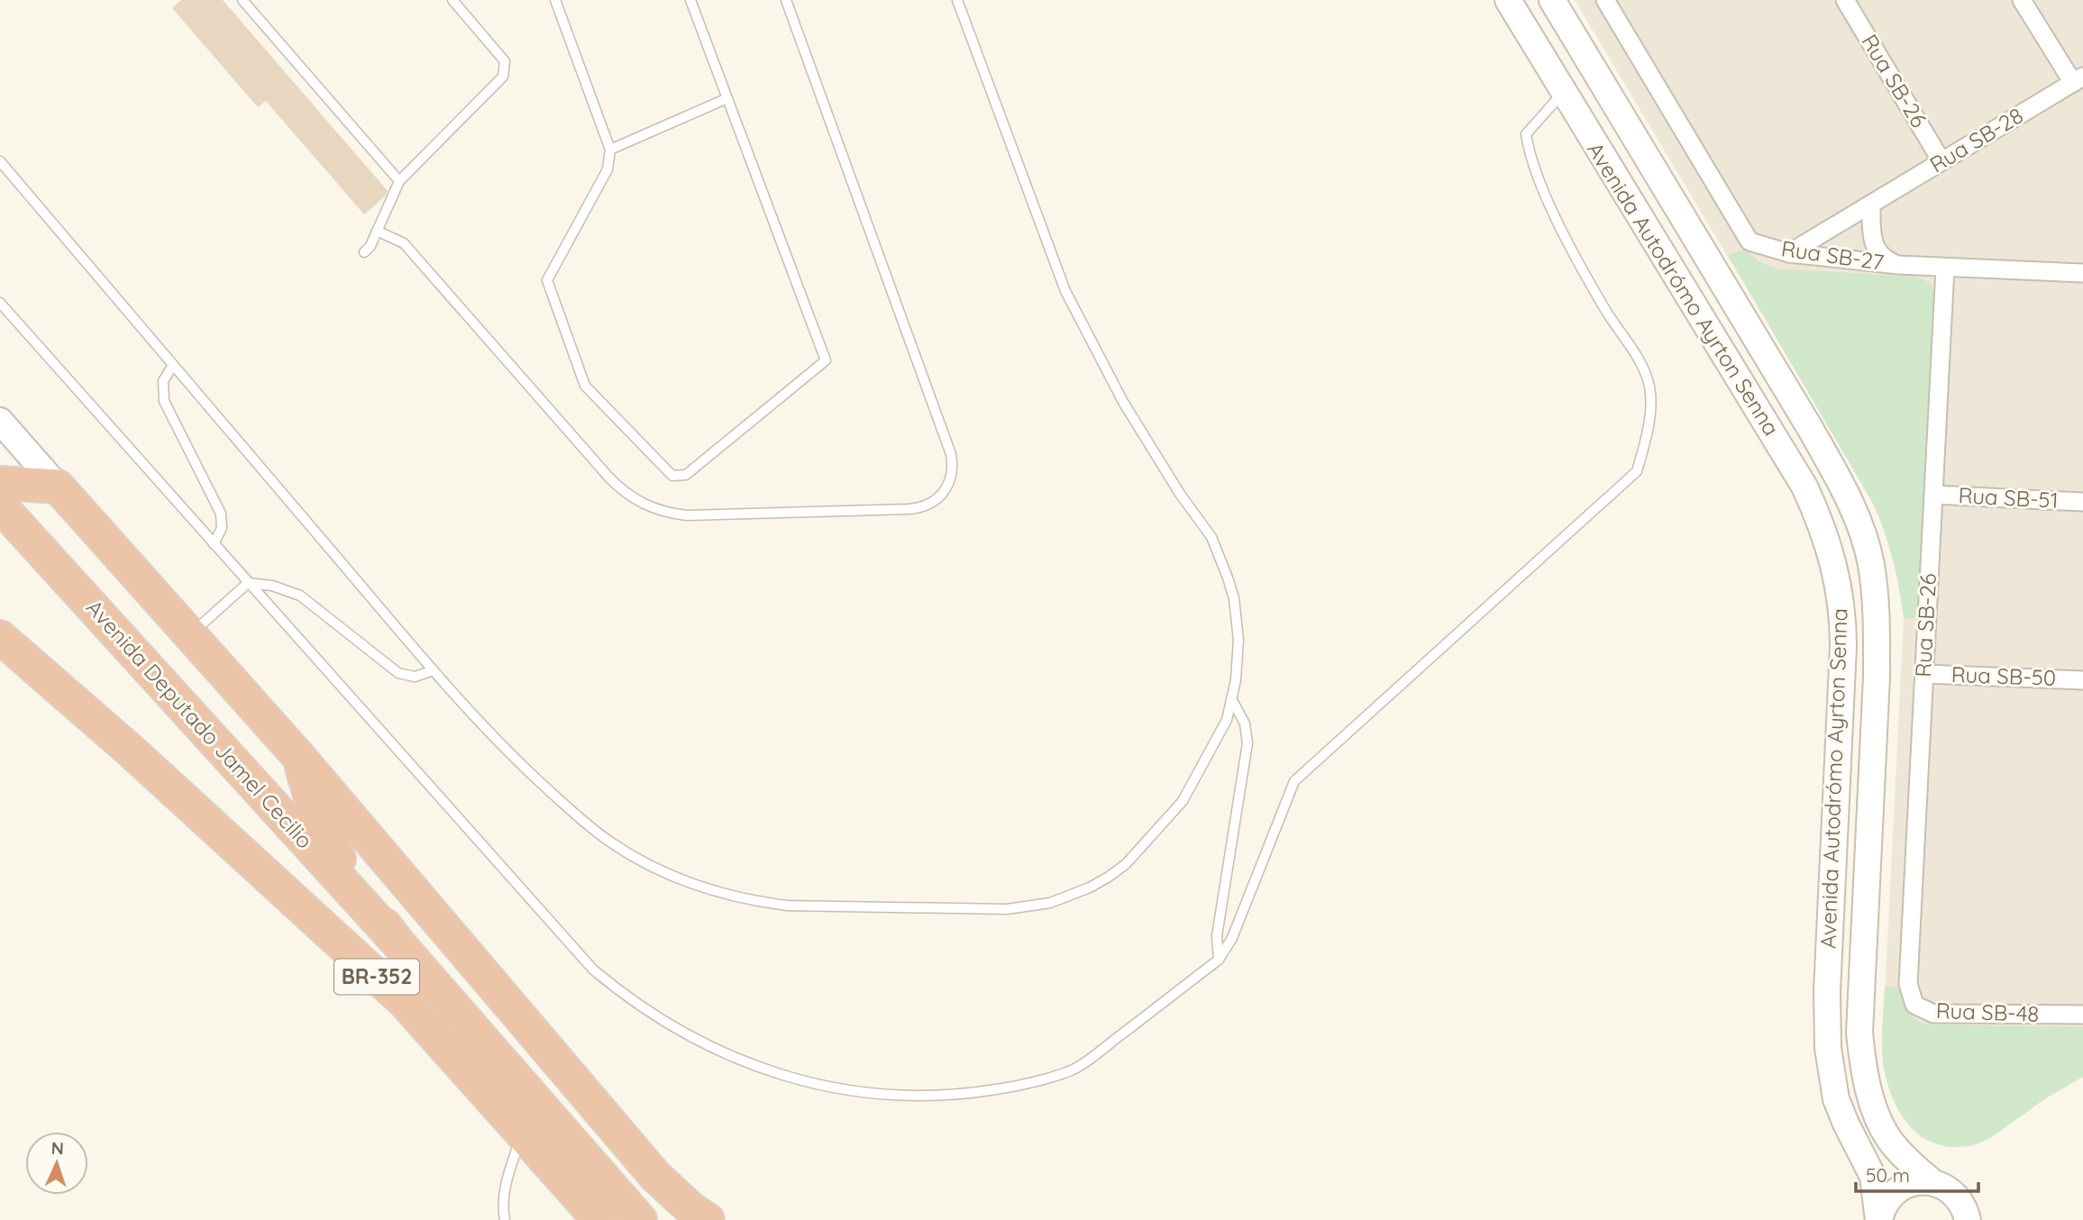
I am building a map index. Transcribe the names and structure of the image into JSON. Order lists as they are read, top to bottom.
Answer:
{
  "streets": {
    "highway": ["Avenida Deputado Jamel Cecilio", "BR-352"],
    "street": [
      "Rua SB-26",
      "Rua SB-28",
      "Rua SB-27",
      "Avenida Autodrómo Ayrton Senna",
      "Rua SB-51",
      "Rua SB-50",
      "Rua SB-48"
    ]
  },
  "crossings": [
    ["Rua SB-26", "Rua SB-28"],
    ["Rua SB-26", "Rua SB-27"],
    ["Rua SB-26", "Rua SB-51"],
    ["Rua SB-26", "Rua SB-50"],
    ["Rua SB-26", "Rua SB-48"],
    ["Rua SB-28", "Rua SB-27"],
    ["Avenida Deputado Jamel Cecilio", "BR-352"]
  ],
  "scale_bar": "50 m",
  "north": "top"
}
